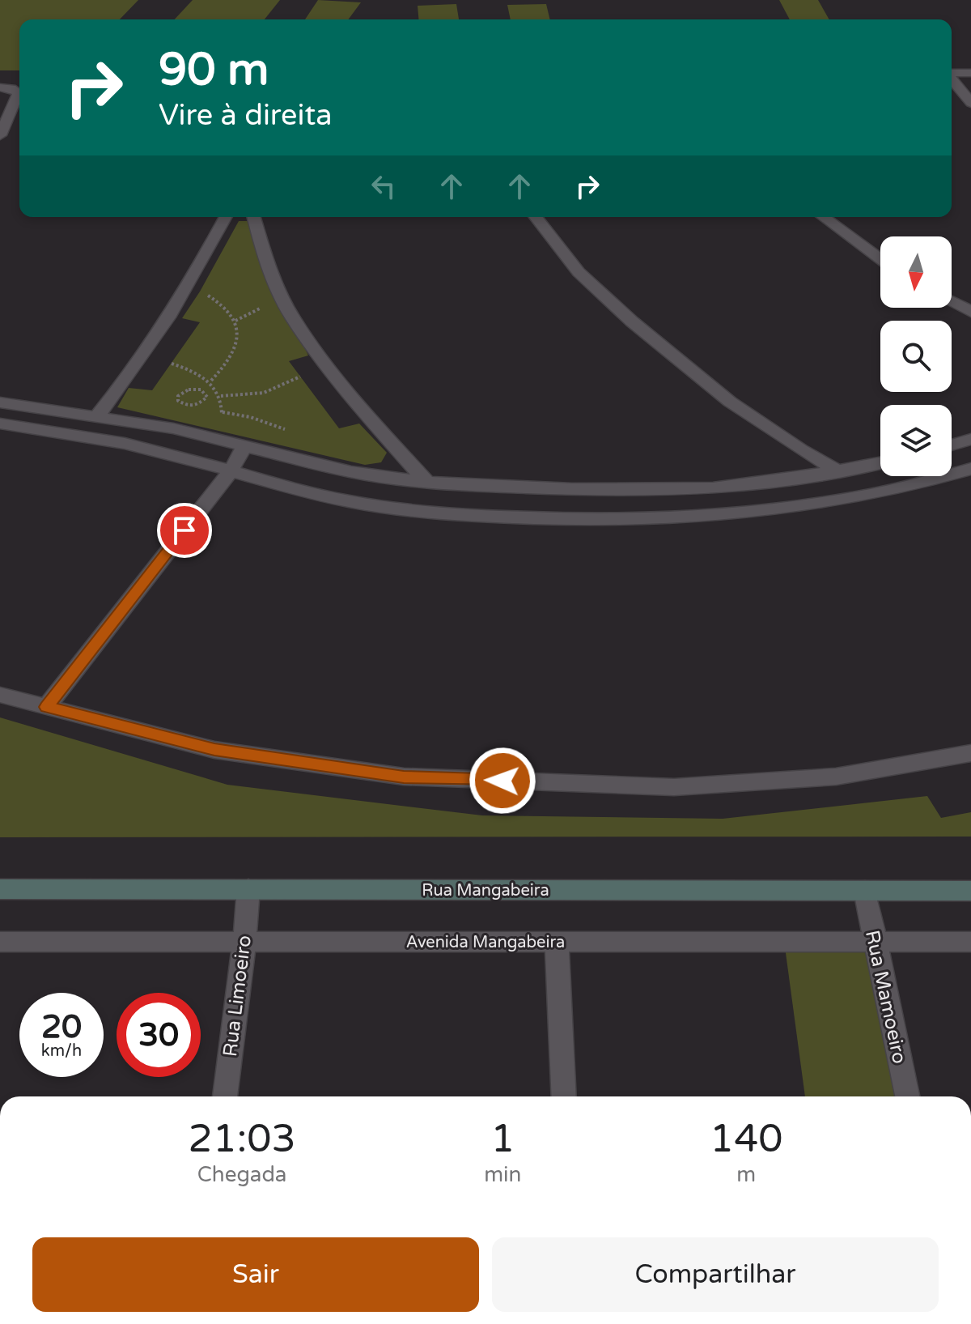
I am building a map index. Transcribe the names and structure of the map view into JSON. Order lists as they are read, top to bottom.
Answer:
{
  "streets": {
    "street": [
      "Rua Mangabeira",
      "Avenida Mangabeira",
      "Rua Limoeiro",
      "Rua Mamoeiro"
    ]
  },
  "crossings": [
    ["Rua Mangabeira", "Rua Limoeiro"],
    ["Rua Mangabeira", "Rua Mamoeiro"],
    ["Avenida Mangabeira", "Rua Limoeiro"],
    ["Avenida Mangabeira", "Rua Mamoeiro"]
  ],
  "north": "bottom",
  "page": {
    "turn": ["90 m", "Vire à direita"],
    "speed": "20 km/h",
    "limit": "30",
    "eta": [
      "21:03",
      "Chegada",
      "1",
      "min",
      "140",
      "m"
    ],
    "buttons": ["Sair", "Compartilhar"]
  }
}
